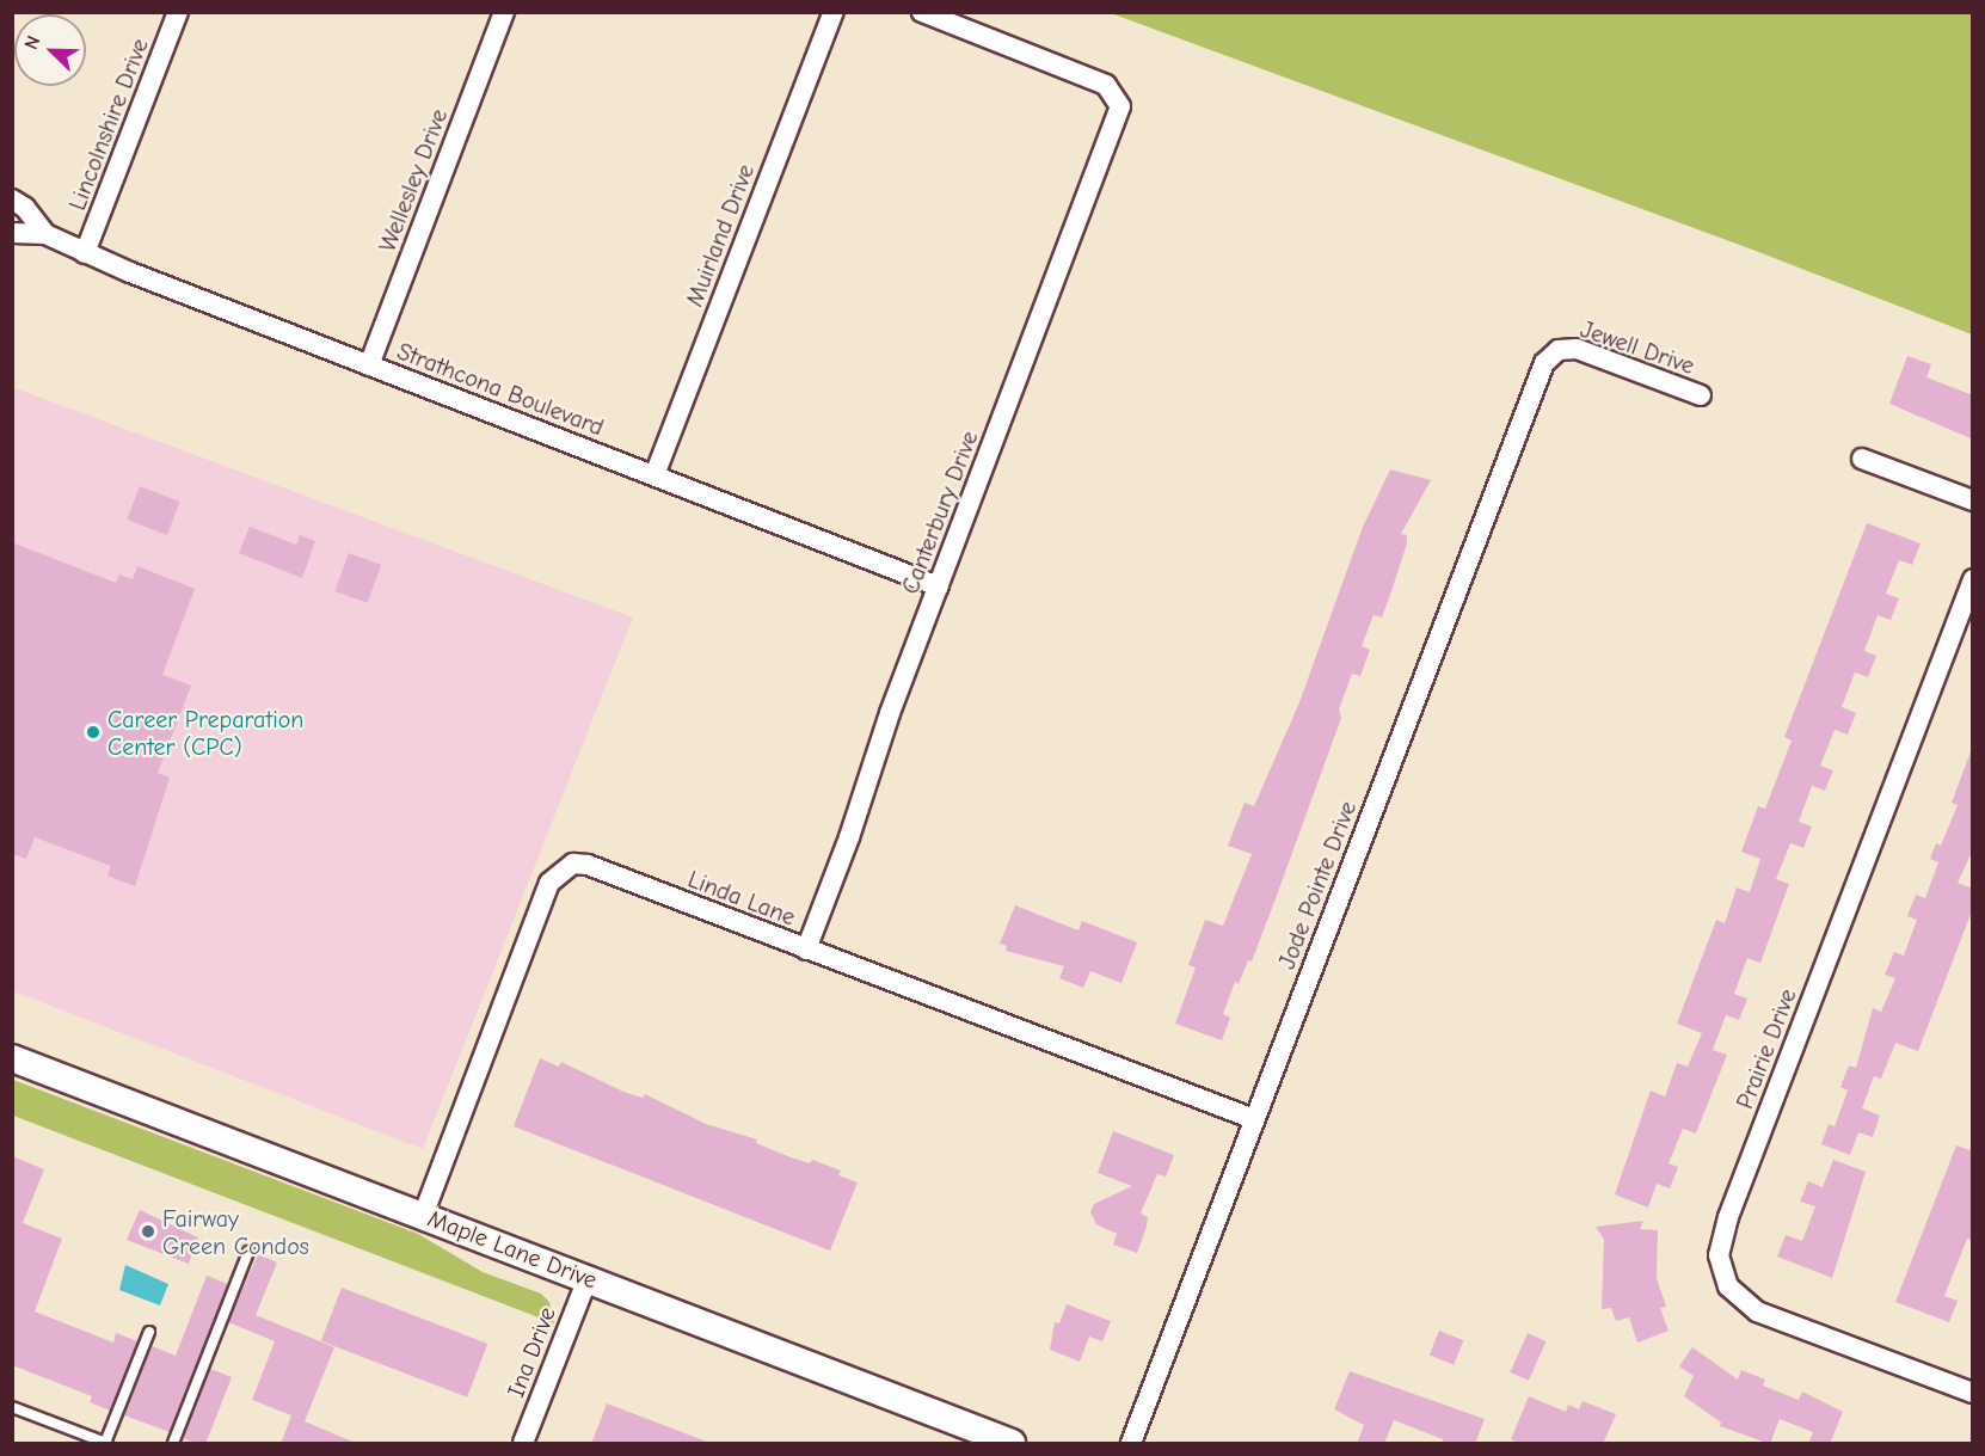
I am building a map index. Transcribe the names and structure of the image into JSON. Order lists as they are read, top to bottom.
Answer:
{
  "streets": {
    "street": [
      "Lincolnshire Drive",
      "Wellesley Drive",
      "Muirland Drive",
      "Jewell Drive",
      "Strathcona Boulevard",
      "Canterbury Drive",
      "Jode Pointe Drive",
      "Linda Lane",
      "Prairie Drive",
      "Maple Lane Drive",
      "Ina Drive"
    ]
  },
  "crossings": [
    ["Lincolnshire Drive", "Strathcona Boulevard"],
    ["Wellesley Drive", "Strathcona Boulevard"],
    ["Muirland Drive", "Strathcona Boulevard"],
    ["Jewell Drive", "Jode Pointe Drive"],
    ["Strathcona Boulevard", "Canterbury Drive"],
    ["Canterbury Drive", "Linda Lane"],
    ["Jode Pointe Drive", "Linda Lane"],
    ["Linda Lane", "Maple Lane Drive"],
    ["Maple Lane Drive", "Ina Drive"]
  ],
  "places": ["Career Preparation Center (CPC)", "Fairway Green Condos"],
  "north": "top left"
}
